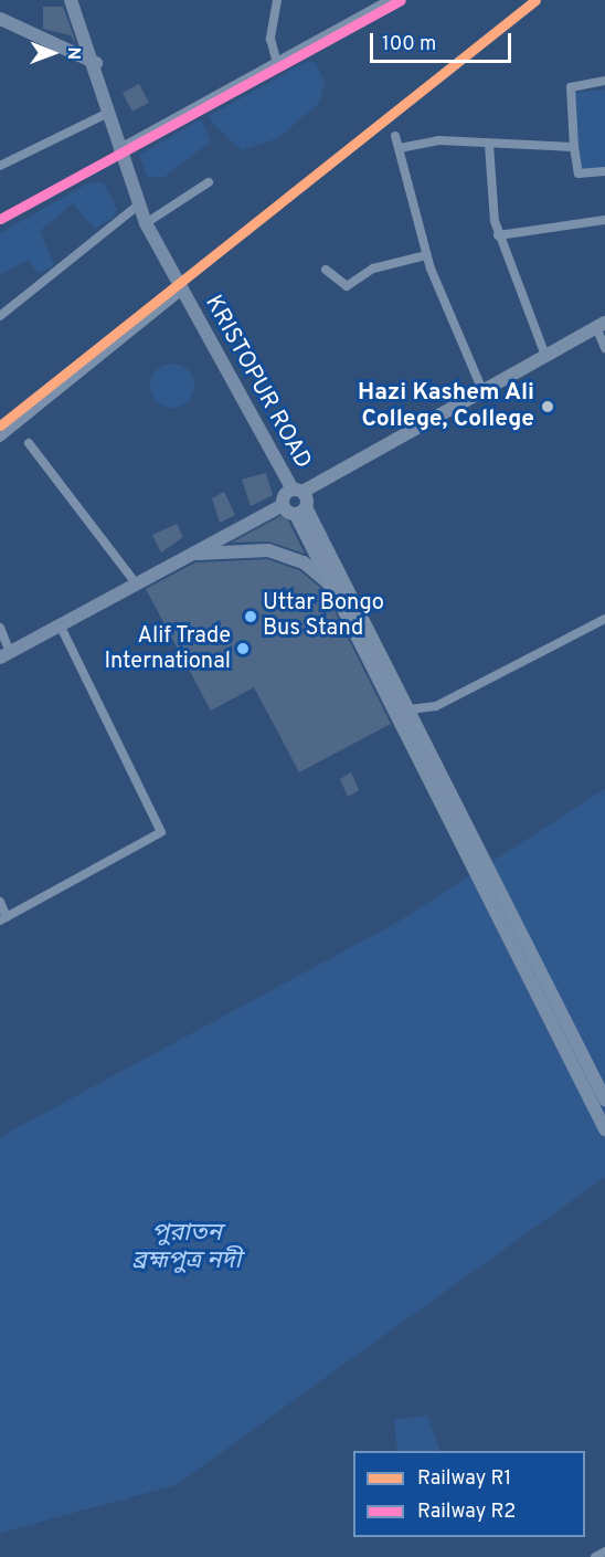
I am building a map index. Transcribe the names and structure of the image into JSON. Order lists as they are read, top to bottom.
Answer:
{
  "streets": {
    "main road": ["KRISTOPUR ROAD"]
  },
  "water": ["পুরাতন ব্রহ্মপুত্র নদী"],
  "places": ["Hazi Kashem Ali College, College", "Uttar Bongo Bus Stand", "Alif Trade International"],
  "lines": ["rail line R1", "rail line R2"],
  "legend": ["Railway R1", "Railway R2"],
  "scale_bar": "100 m",
  "north": "right"
}
